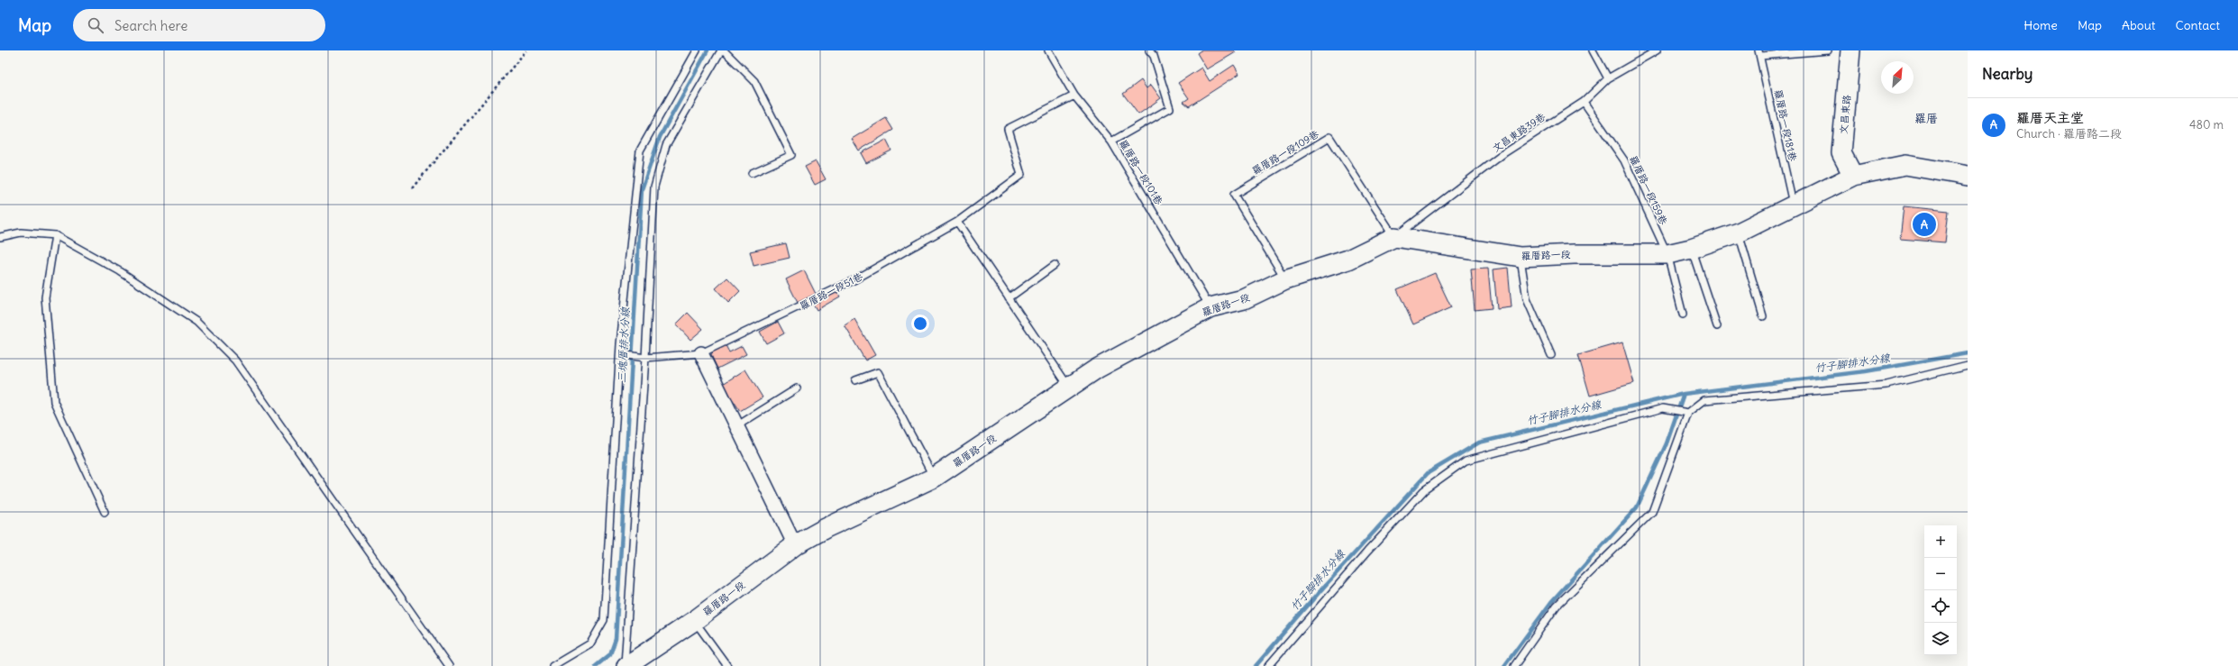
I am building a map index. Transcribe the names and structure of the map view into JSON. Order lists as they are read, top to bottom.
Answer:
{
  "streets": {
    "street": ["文昌東路", "羅厝路一段"],
    "lane": [
      "羅厝路一段181巷",
      "文昌東路39巷",
      "羅厝路一段109巷",
      "羅厝路一段101巷",
      "羅厝路一段159巷",
      "羅厝路一段51巷"
    ]
  },
  "crossings": [
    ["文昌東路", "羅厝路一段"],
    ["羅厝路一段181巷", "羅厝路一段"],
    ["文昌東路39巷", "羅厝路一段109巷"],
    ["文昌東路39巷", "羅厝路一段159巷"],
    ["文昌東路39巷", "羅厝路一段"],
    ["羅厝路一段109巷", "羅厝路一段"],
    ["羅厝路一段101巷", "羅厝路一段"],
    ["羅厝路一段101巷", "羅厝路一段51巷"],
    ["羅厝路一段159巷", "羅厝路一段"]
  ],
  "districts": ["羅厝"],
  "water": ["三塊厝排水分線", "竹子腳排水分線"],
  "north": "top right",
  "page": {
    "header": "Map",
    "search": "Search here",
    "nav": [
      "Home",
      "Map",
      "About",
      "Contact"
    ],
    "heading": "Nearby",
    "list": [
      {
        "mark": "A",
        "name": "羅厝天主堂",
        "note": "Church · 羅厝路二段",
        "value": "480 m"
      }
    ],
    "pins": "A",
    "map_buttons": ["+", "−"]
  }
}
